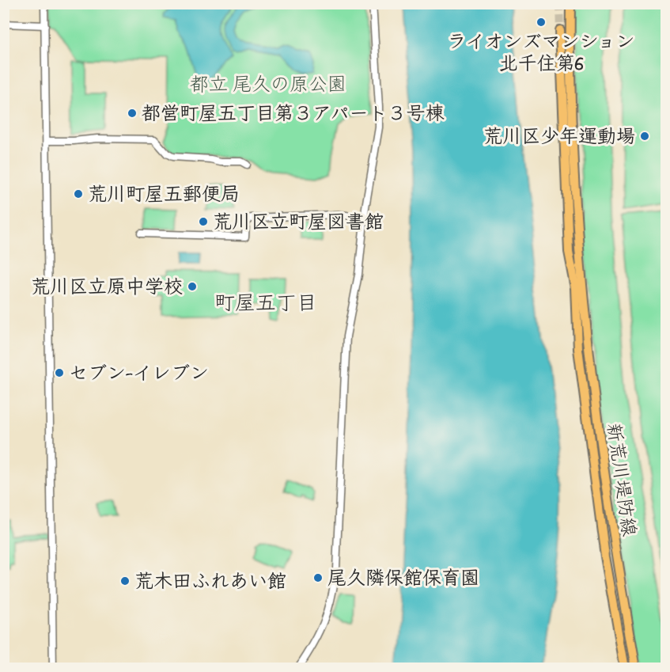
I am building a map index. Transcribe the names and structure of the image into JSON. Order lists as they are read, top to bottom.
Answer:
{
  "streets": {
    "main road": ["新荒川堤防線"]
  },
  "districts": ["町屋五丁目"],
  "parks": ["都立 尾久の原公園"],
  "places": [
    "ライオンズマンション 北千住第6",
    "都営町屋五丁目第３アパート３号棟",
    "荒川区少年運動場",
    "荒川町屋五郵便局",
    "荒川区立町屋図書館",
    "荒川区立原中学校",
    "セブン-イレブン",
    "尾久隣保館保育園",
    "荒木田ふれあい館"
  ]
}
